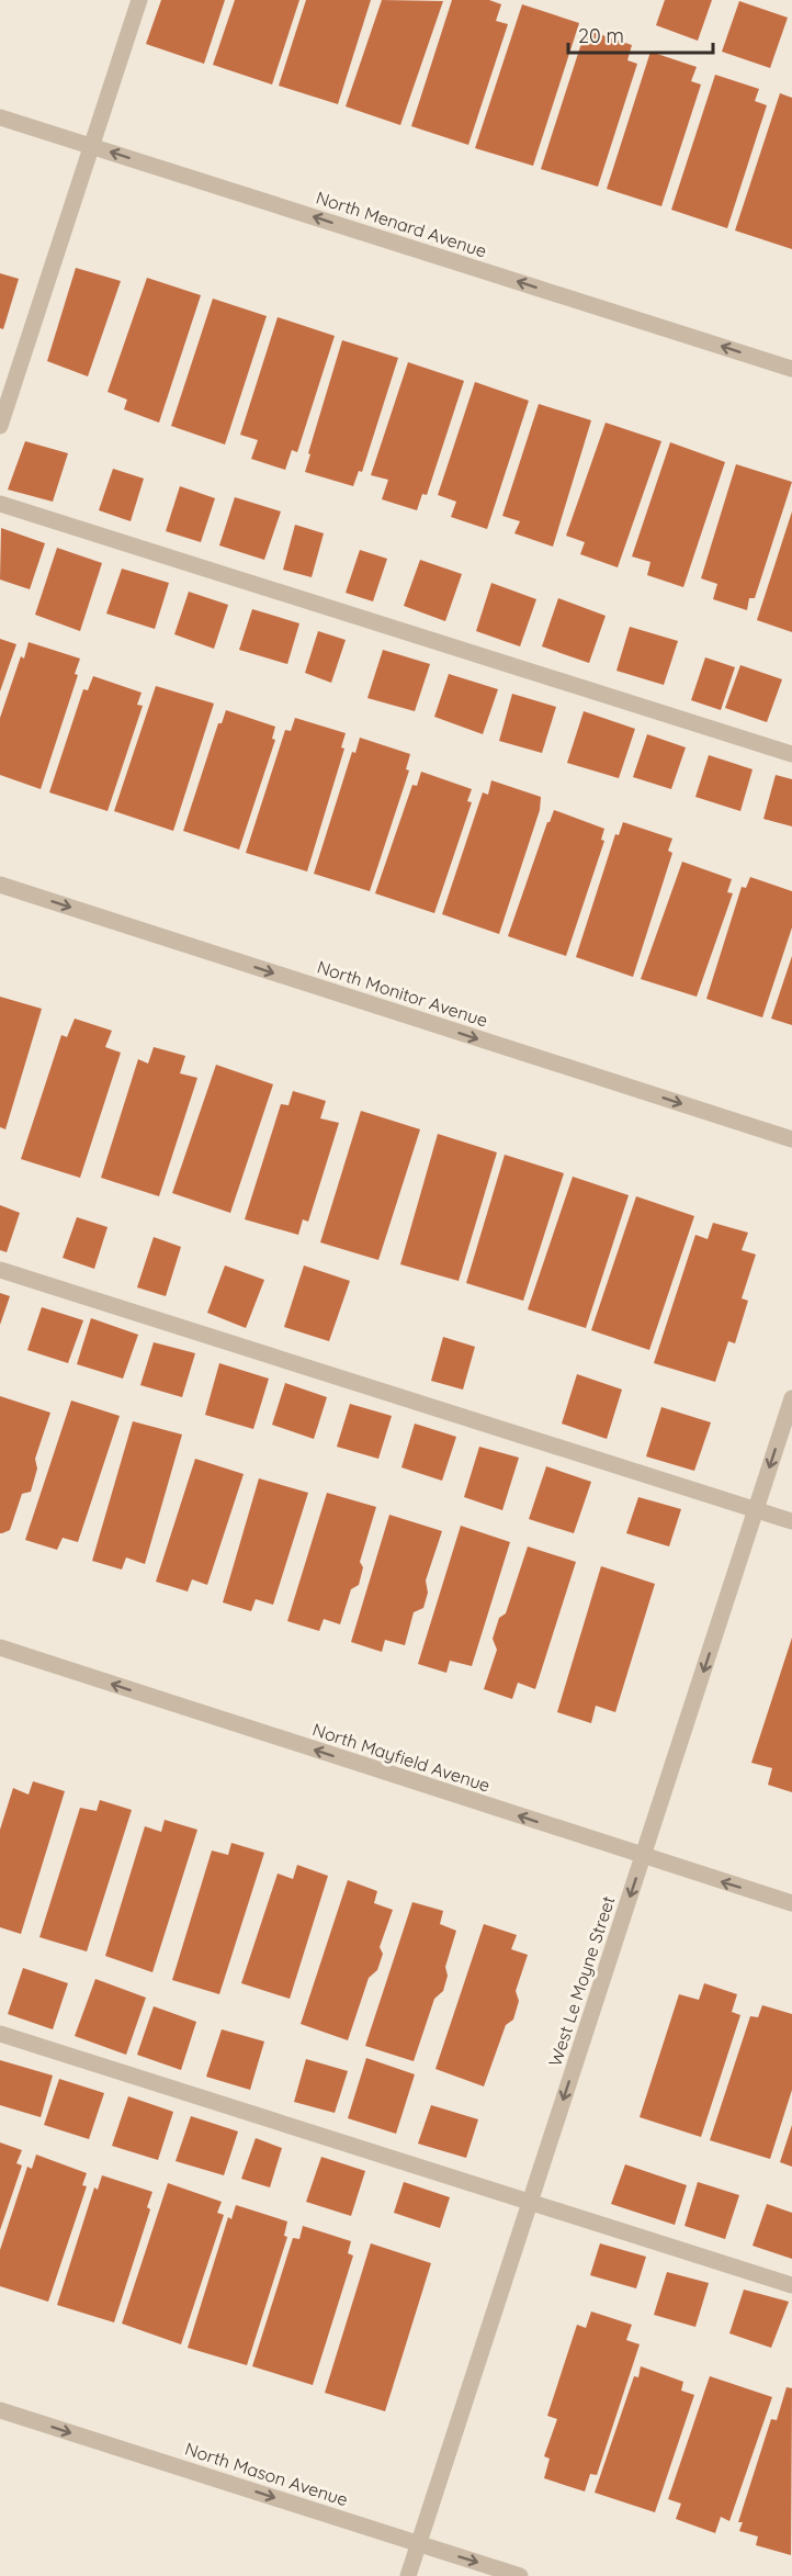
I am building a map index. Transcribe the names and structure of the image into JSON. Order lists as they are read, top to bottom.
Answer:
{
  "streets": {
    "street": [
      "North Menard Avenue",
      "North Monitor Avenue",
      "North Mayfield Avenue",
      "West Le Moyne Street",
      "North Mason Avenue"
    ]
  },
  "crossings": [
    ["North Mayfield Avenue", "West Le Moyne Street"],
    ["West Le Moyne Street", "North Mason Avenue"]
  ],
  "one_way": [
    "North Menard Avenue",
    "North Monitor Avenue",
    "North Mayfield Avenue",
    "West Le Moyne Street",
    "North Mason Avenue"
  ],
  "scale_bar": "20 m"
}
